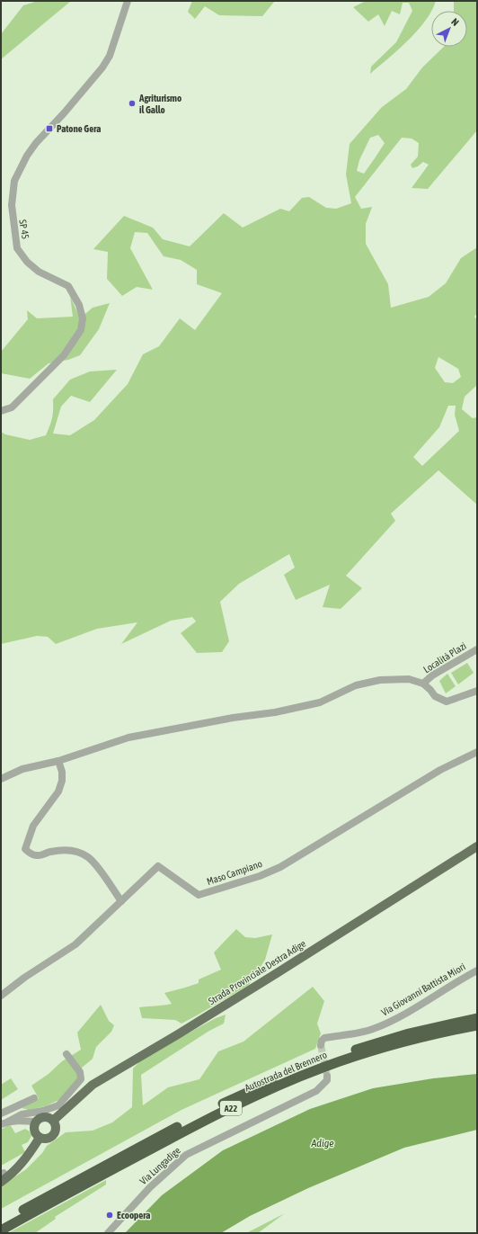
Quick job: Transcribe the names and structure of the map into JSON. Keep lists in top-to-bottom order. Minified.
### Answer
{"streets":{"highway":["Autostrada del Brennero","A22"],"main road":["Strada Provinciale Destra Adige"],"street":["SP 45","Località Plazi","Maso Campiano","Via Giovanni Battista Miori","Via Lungadige"]},"water":["Adige"],"places":{"other":["Agriturismo il Gallo","Ecoopera"],"transit":["Patone Gera"]},"north":"top right"}
